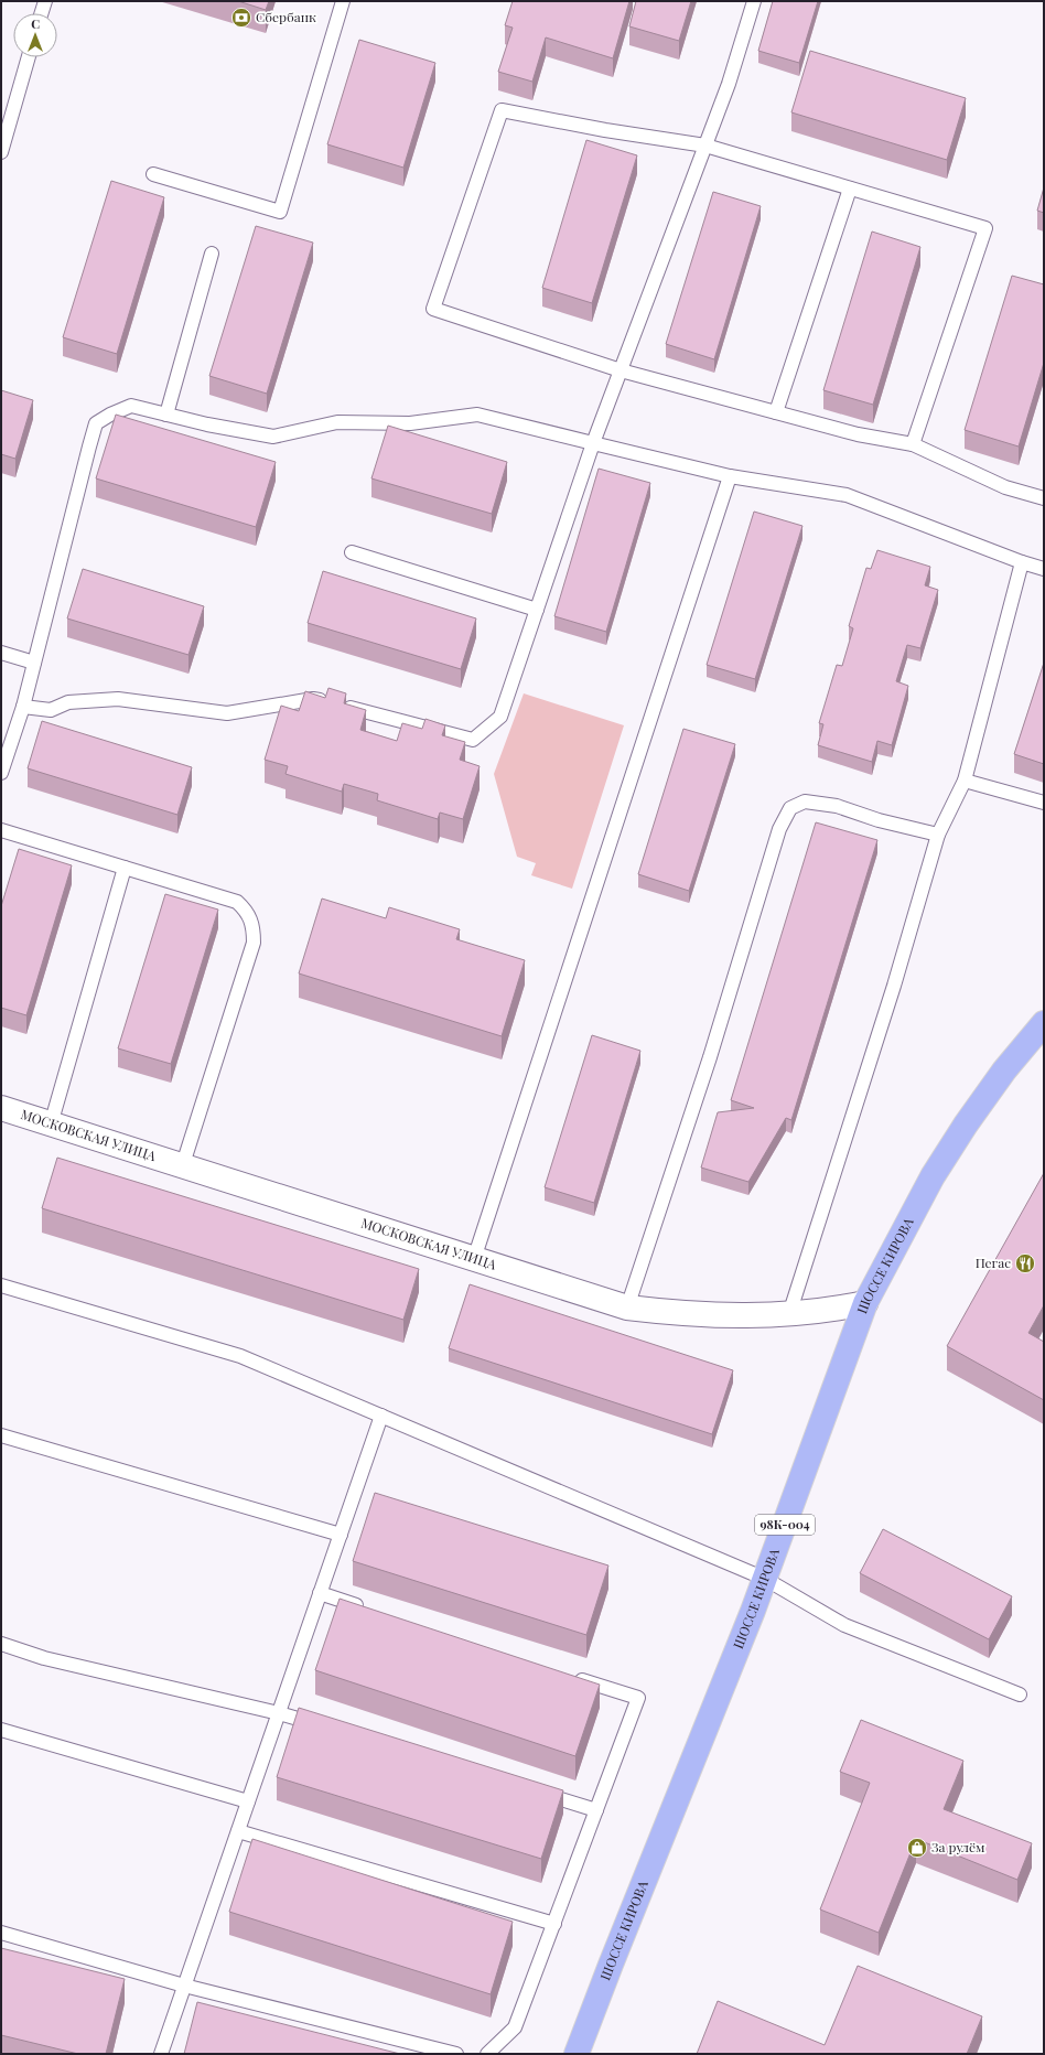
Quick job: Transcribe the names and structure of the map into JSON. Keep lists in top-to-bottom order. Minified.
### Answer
{"streets":{"main road":["ШОССЕ КИРОВА","98К-004"],"street":["МОСКОВСКАЯ УЛИЦА"]},"crossings":[["МОСКОВСКАЯ УЛИЦА","ШОССЕ КИРОВА"]],"places":{"bank":["Сбербанк"],"restaurant":["Пегас"],"shop":["За рулём"]},"north":"top"}
